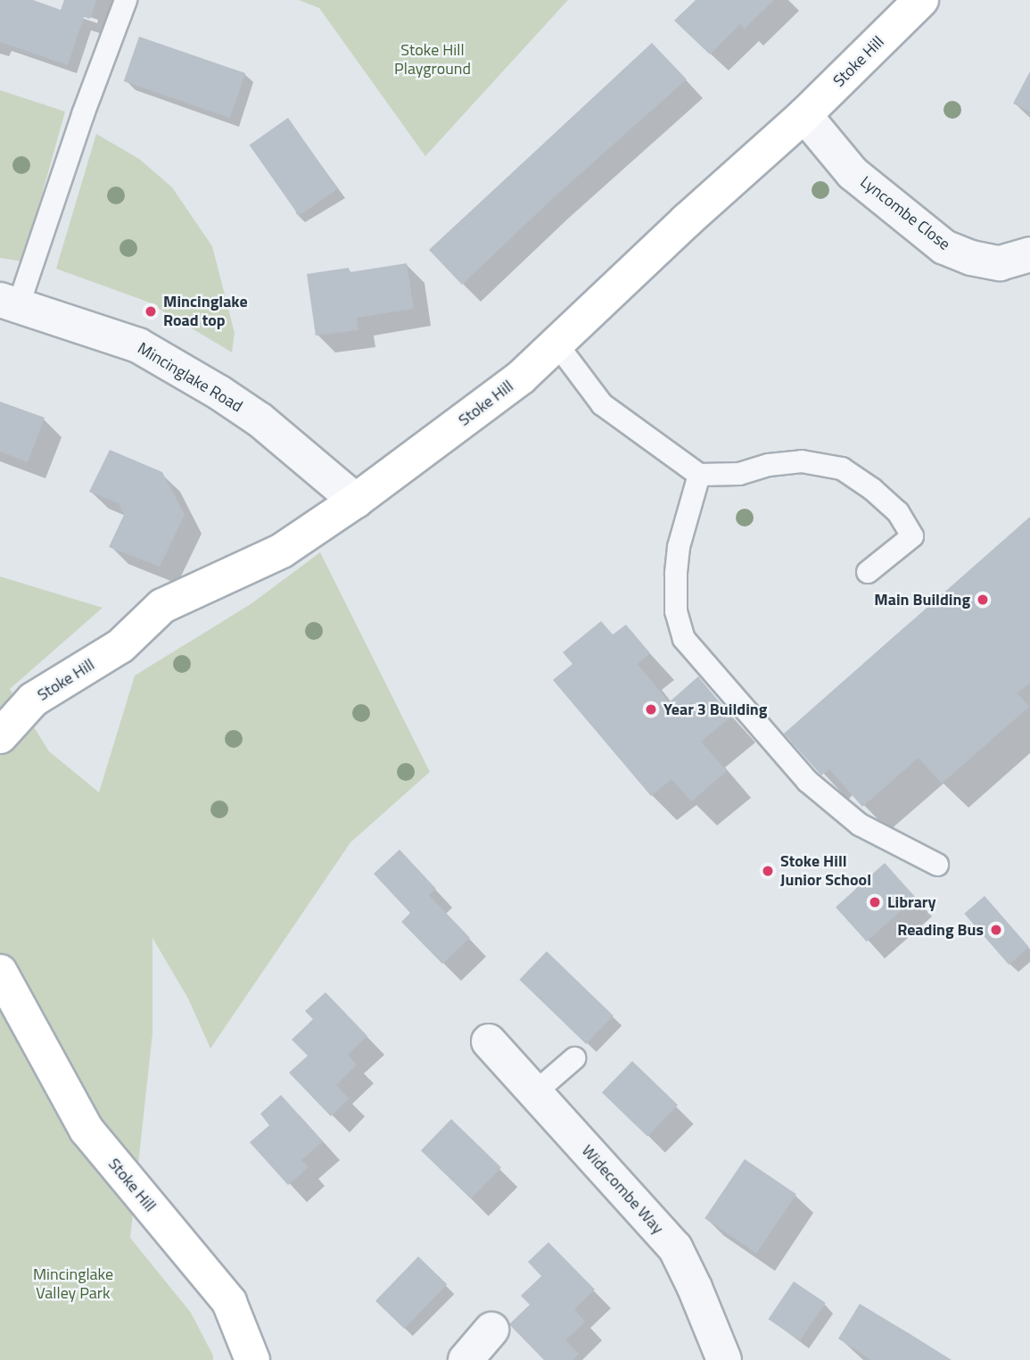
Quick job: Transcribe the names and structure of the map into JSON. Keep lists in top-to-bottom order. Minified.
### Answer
{"streets":{"street":["Stoke Hill","Lyncombe Close","Mincinglake Road","Widecombe Way"]},"crossings":[["Stoke Hill","Lyncombe Close"],["Stoke Hill","Mincinglake Road"]],"parks":["Stoke Hill Playground","Mincinglake Valley Park"],"places":["Mincinglake Road top","Main Building","Year 3 Building","Stoke Hill Junior School","Library","Reading Bus"]}
